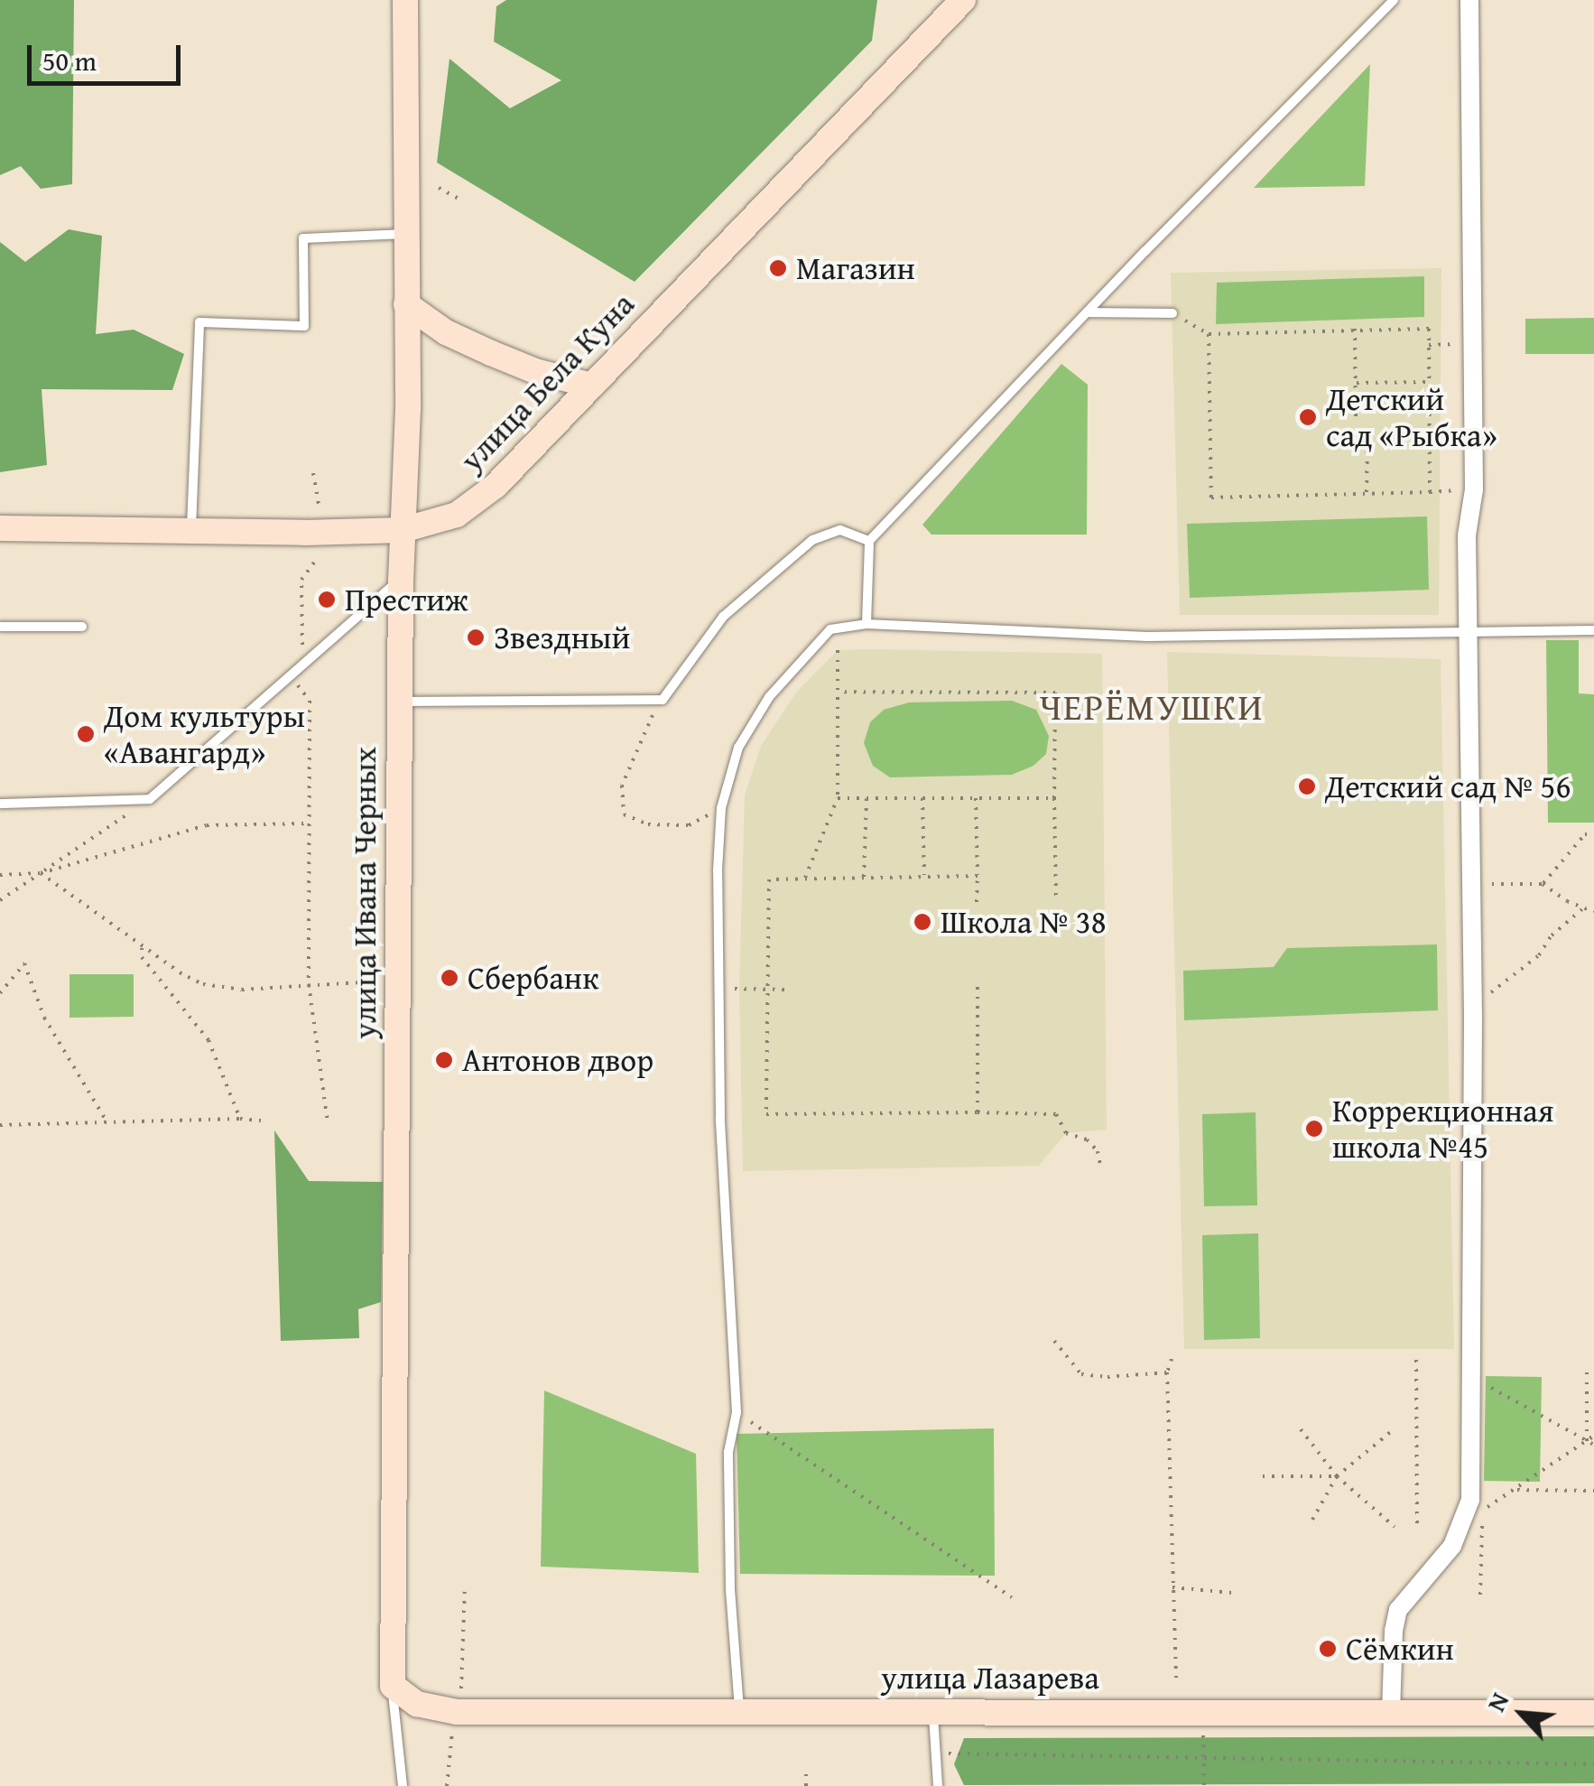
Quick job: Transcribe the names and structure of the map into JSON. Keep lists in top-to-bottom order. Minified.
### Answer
{"streets":{"street":["улица Бела Куна","улица Ивана Черных","улица Лазарева"]},"crossings":[["улица Бела Куна","улица Ивана Черных"],["улица Ивана Черных","улица Лазарева"]],"districts":["ЧЕРЁМУШКИ"],"places":["Магазин","Детский сад «Рыбка»","Престиж","Звездный","Дом культуры «Авангард»","Детский сад № 56","Школа № 38","Сбербанк","Антонов двор","Коррекционная школа №45","Сёмкин"],"scale_bar":"50 m","north":"top left"}
